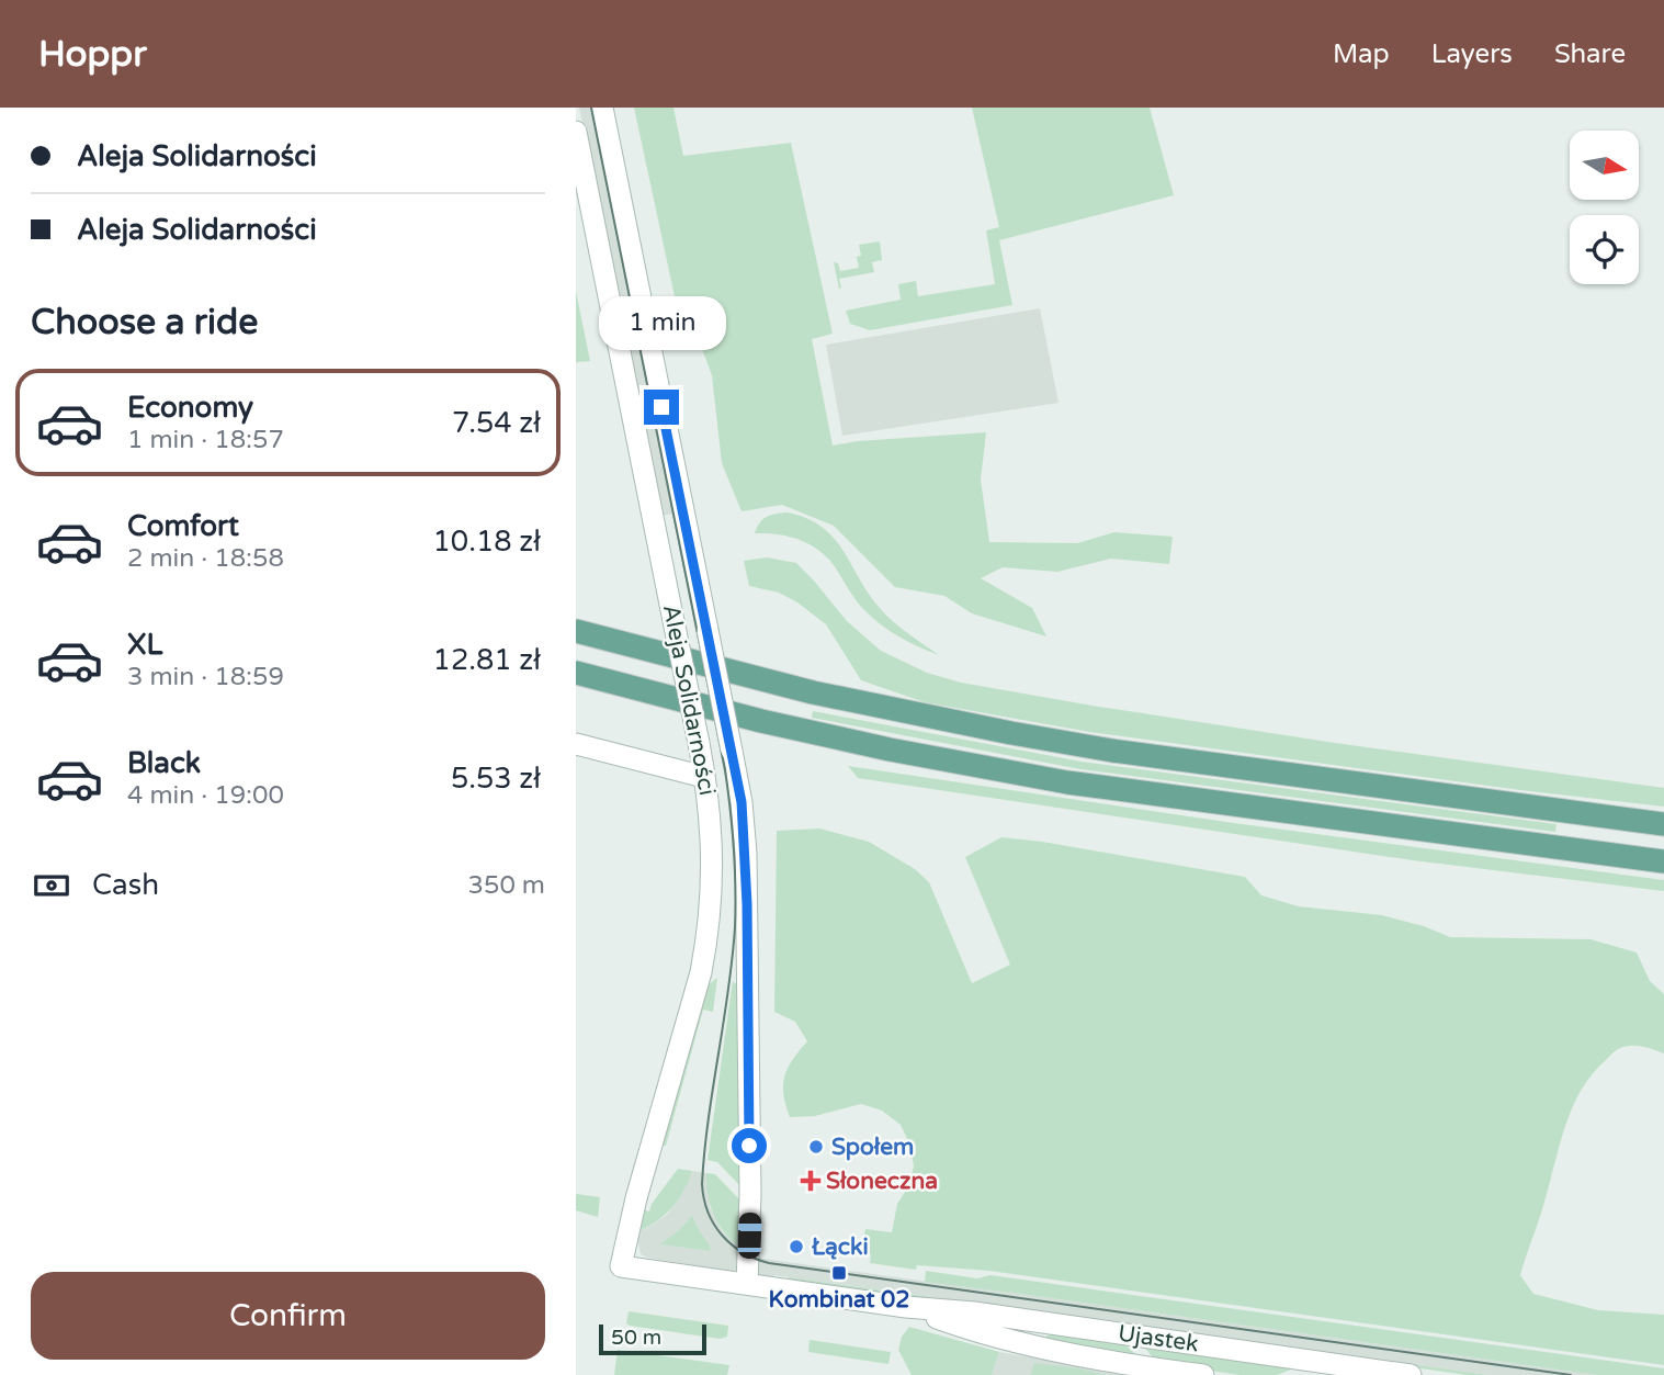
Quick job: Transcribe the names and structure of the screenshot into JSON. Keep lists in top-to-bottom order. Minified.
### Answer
{"streets":{"street":["Aleja Solidarności","Ujastek"]},"crossings":[["Aleja Solidarności","Ujastek"]],"places":{"other":["Społem","Łącki"],"health":["Słoneczna"],"transit":["Kombinat 02"]},"scale_bar":"50 m","north":"right","page":{"header":"Hoppr","nav":["Map","Layers","Share"],"banner":["Aleja Solidarności","Aleja Solidarności"],"heading":"Choose a ride","bubble":"1 min","list":[{"name":"Economy","note":"1 min · 18:57","value":"7.54 zł"},{"name":"Comfort","note":"2 min · 18:58","value":"10.18 zł"},{"name":"XL","note":"3 min · 18:59","value":"12.81 zł"},{"name":"Black","note":"4 min · 19:00","value":"5.53 zł"}],"pay":["Cash","350 m"],"buttons":"Confirm","scale":"50 m"}}
